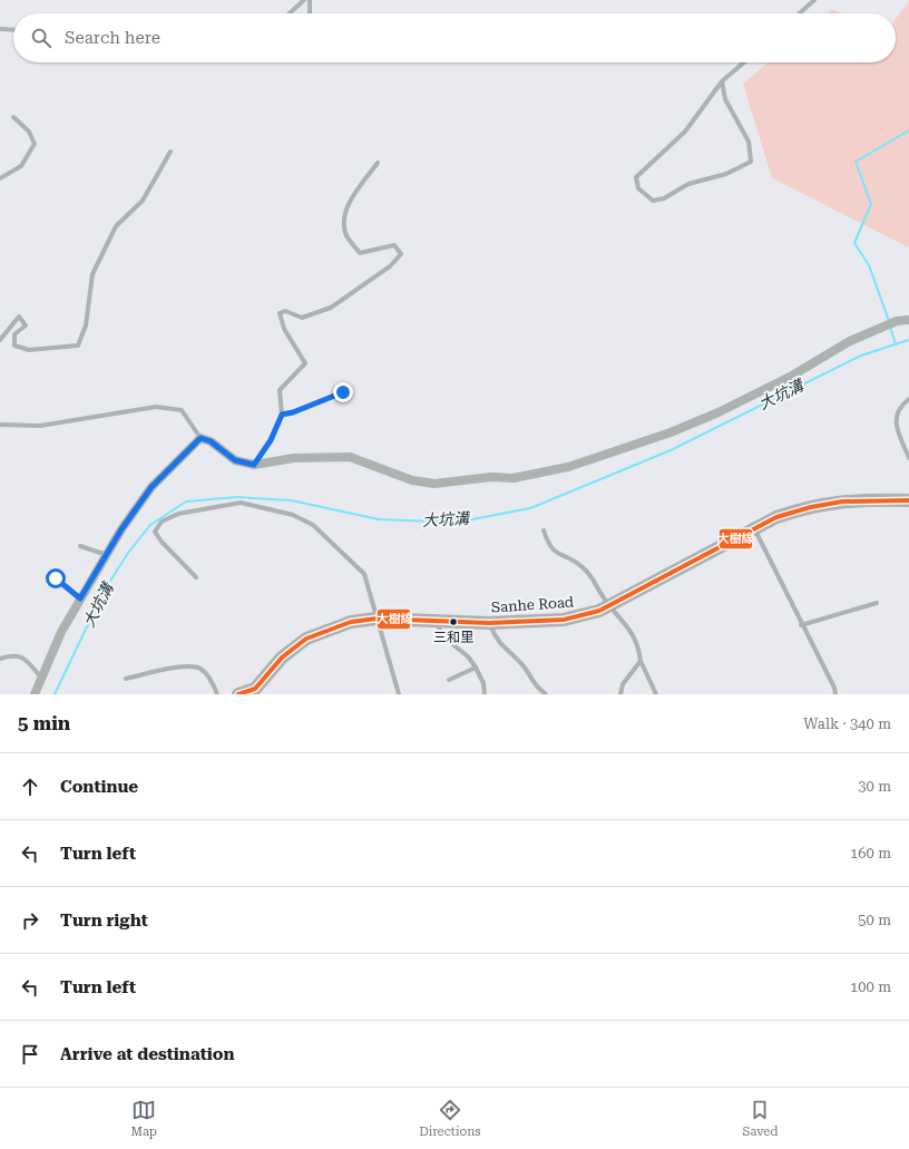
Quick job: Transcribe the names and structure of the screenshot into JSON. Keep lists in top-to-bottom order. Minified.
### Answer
{"streets":{"main road":["Sanhe Road"]},"water":["大坑溝"],"places":["三和里"],"lines":["transit line 大樹線"],"page":{"search":"Search here","heading":["5 min","Walk · 340 m"],"list":[["Continue","30 m"],["Turn left","160 m"],["Turn right","50 m"],["Turn left","100 m"],"Arrive at destination"],"nav":["Map","Directions","Saved"]}}
